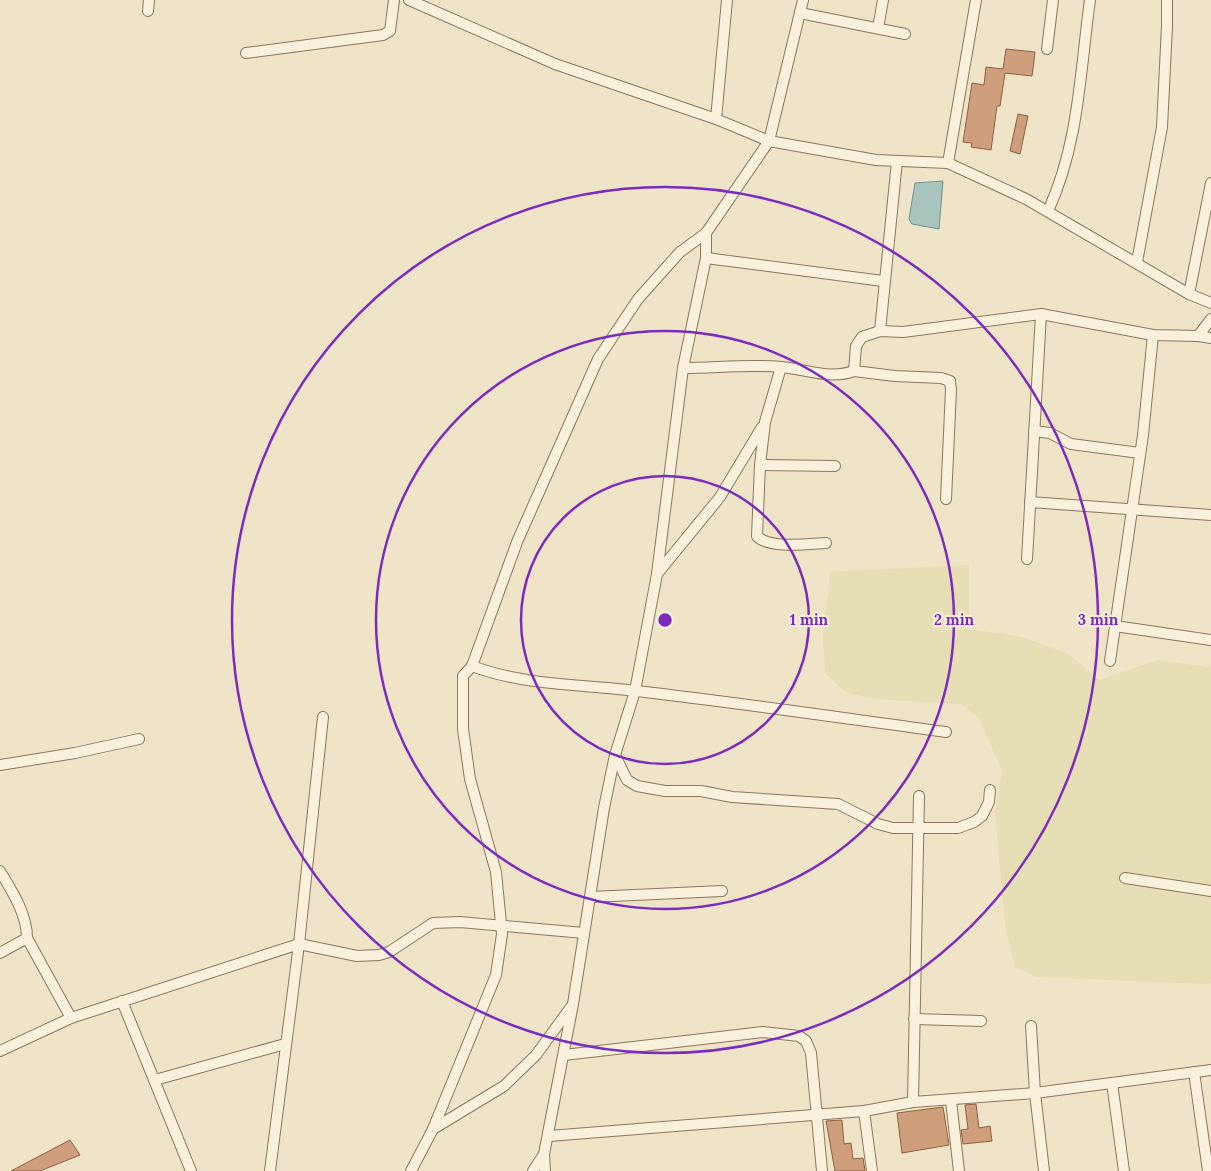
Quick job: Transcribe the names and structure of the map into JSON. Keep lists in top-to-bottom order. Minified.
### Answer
{"rings":["1 min","2 min","3 min"]}
